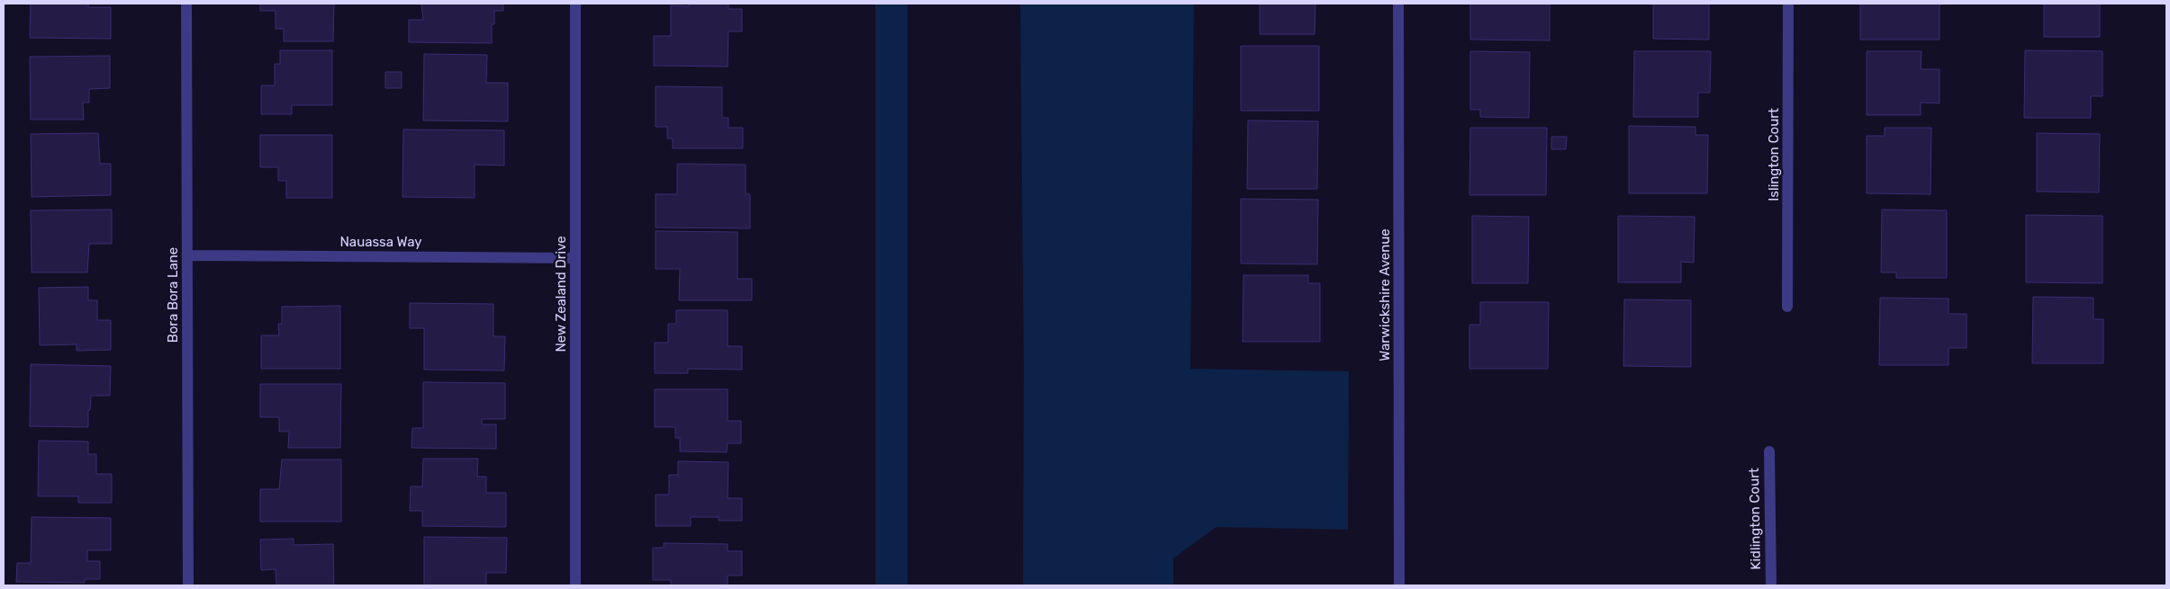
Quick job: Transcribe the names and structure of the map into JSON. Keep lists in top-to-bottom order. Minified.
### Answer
{"streets":{"street":["Islington Court","Nauassa Way","New Zealand Drive","Bora Bora Lane","Warwickshire Avenue","Kidlington Court"]},"crossings":[["Nauassa Way","New Zealand Drive"],["Nauassa Way","Bora Bora Lane"]]}
